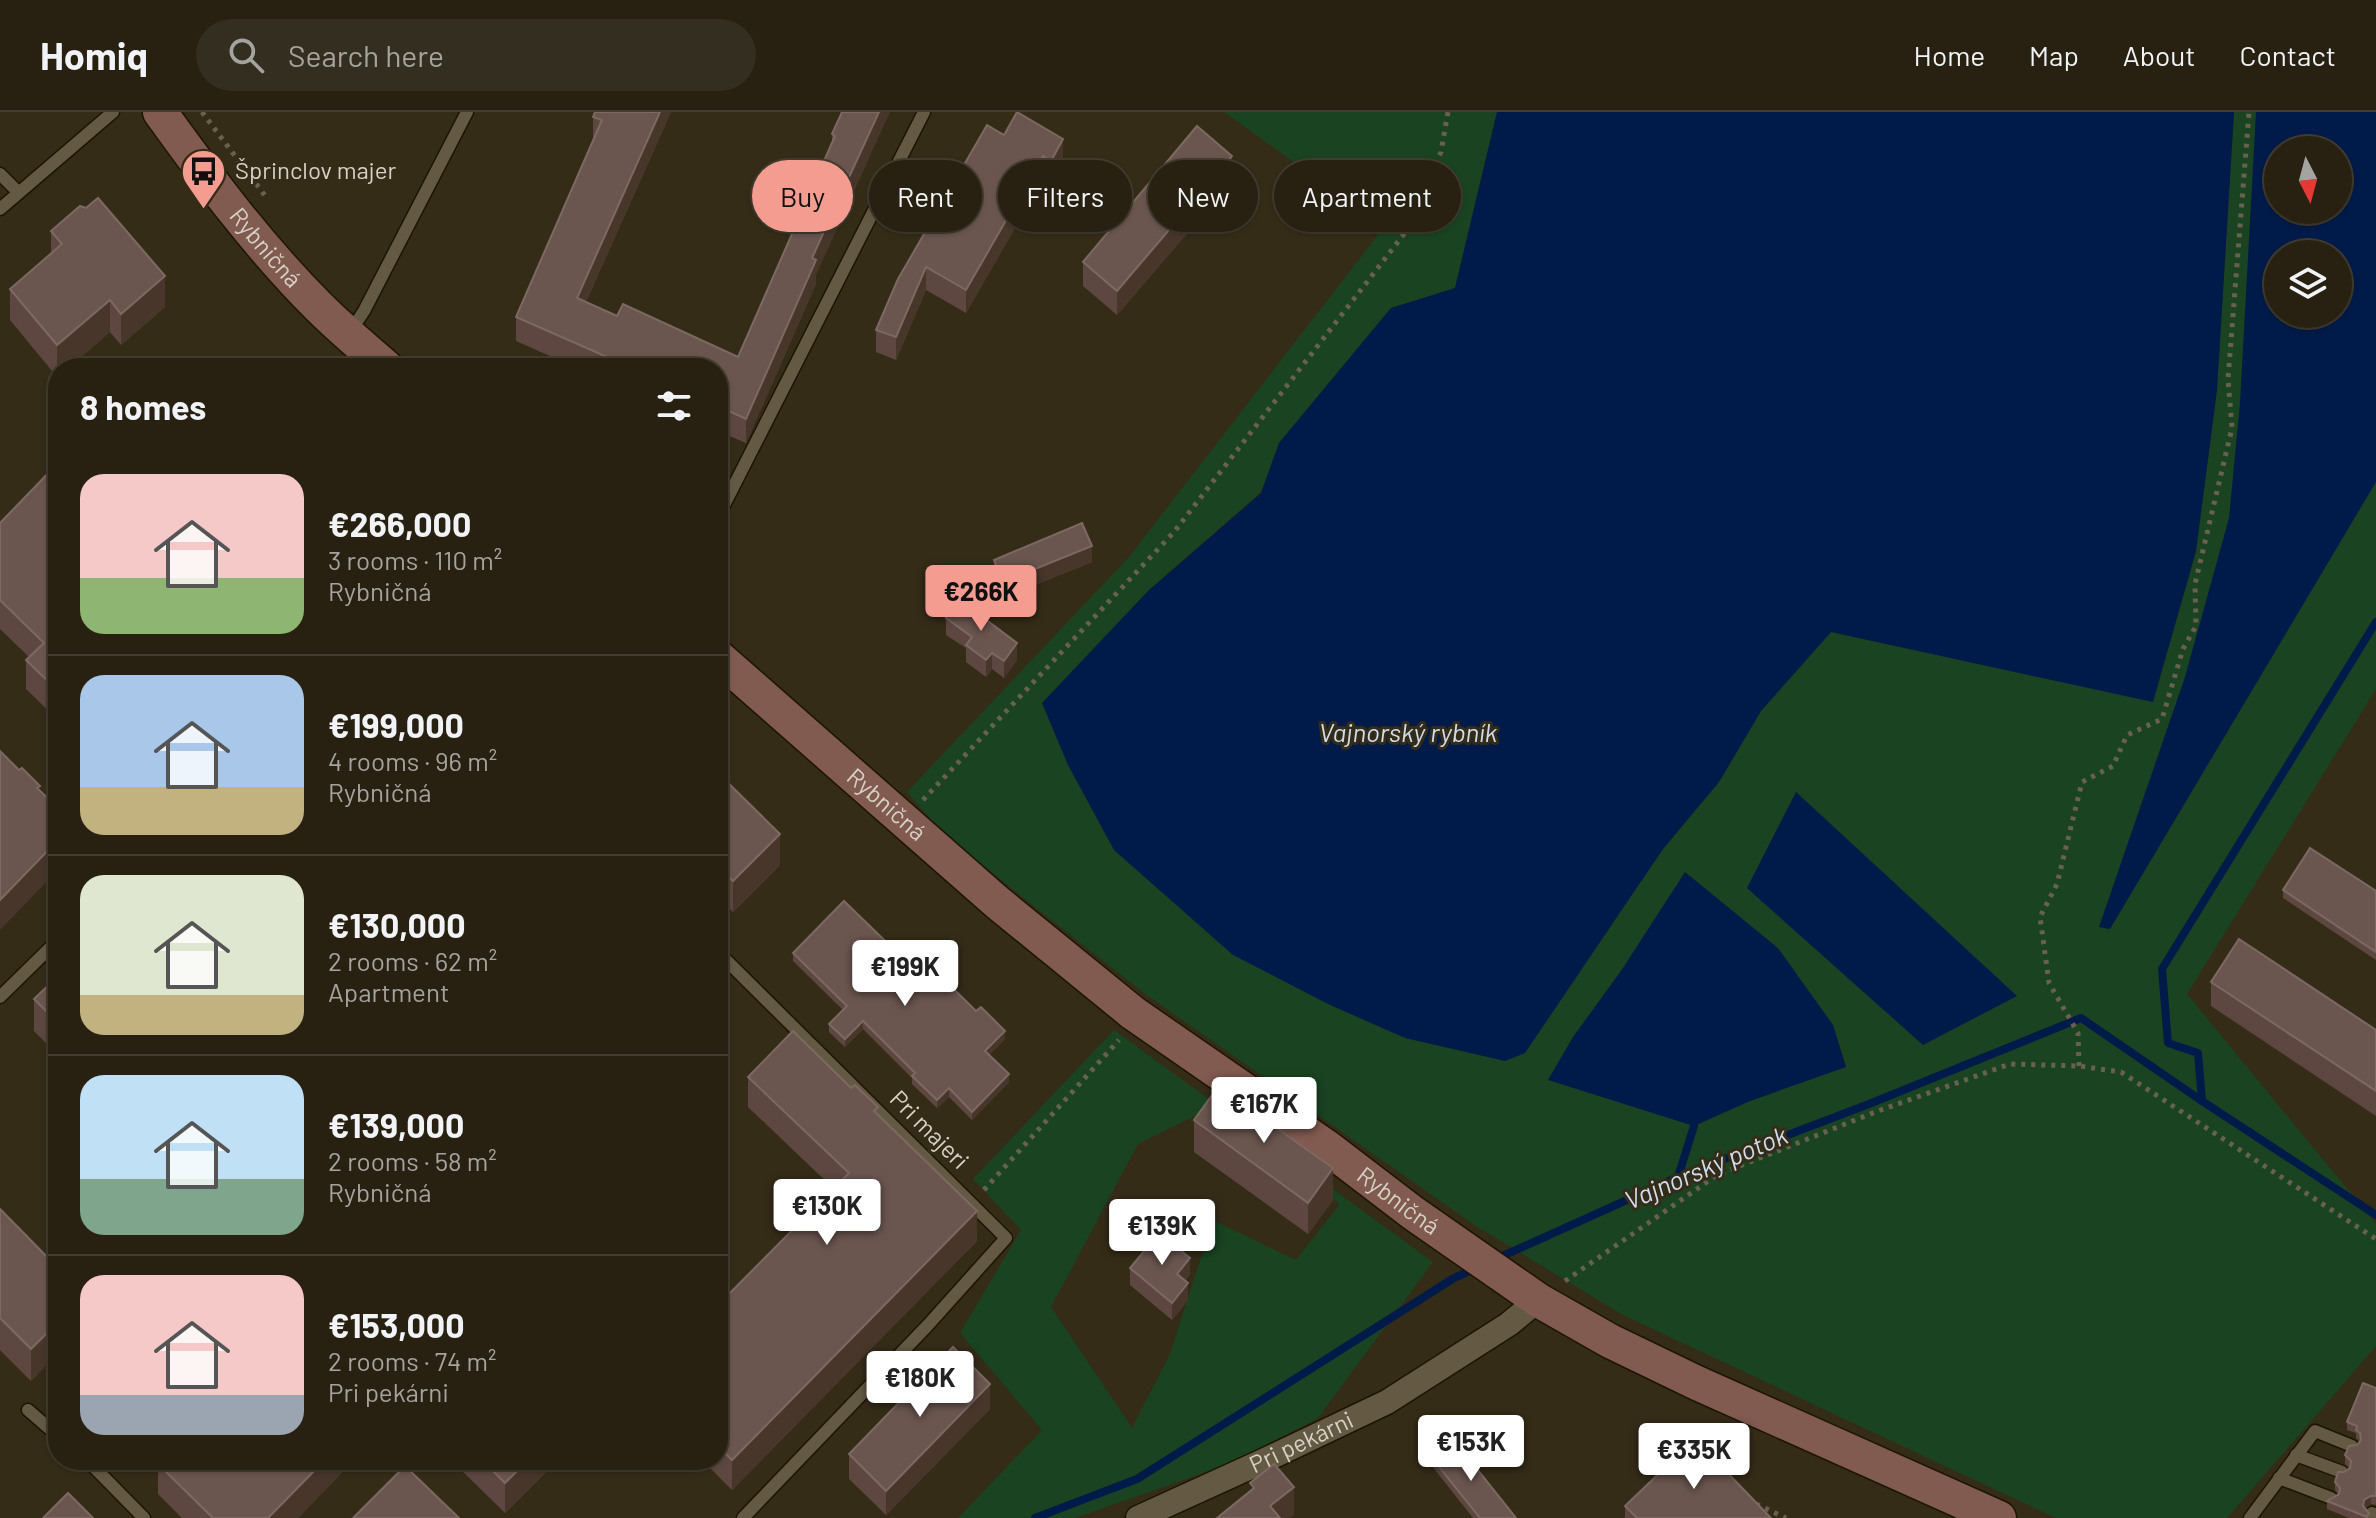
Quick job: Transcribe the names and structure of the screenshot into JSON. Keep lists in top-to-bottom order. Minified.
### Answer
{"streets":{"main road":["Rybničná"],"street":["Pri pekárni"],"lane":["Pri majeri"]},"crossings":[["Rybničná","Pri pekárni"]],"water":["Vajnorský rybník","Vajnorský potok"],"places":{"bus stop":["Šprinclov majer"]},"north":"bottom","page":{"header":"Homiq","search":"Search here","nav":["Home","Map","About","Contact"],"chip":["Buy","Rent","Filters","New","Apartment"],"heading":"8 homes","list":[{"name":"€266,000","note":"3 rooms · 110 m² · Rybničná"},{"name":"€199,000","note":"4 rooms · 96 m² · Rybničná"},{"name":"€130,000","note":"2 rooms · 62 m² · Apartment"},{"name":"€139,000","note":"2 rooms · 58 m² · Rybničná"},{"name":"€153,000","note":"2 rooms · 74 m² · Pri pekárni"}],"price":["€266K","€199K","€167K","€130K","€139K","€180K","€153K","€335K"]}}
